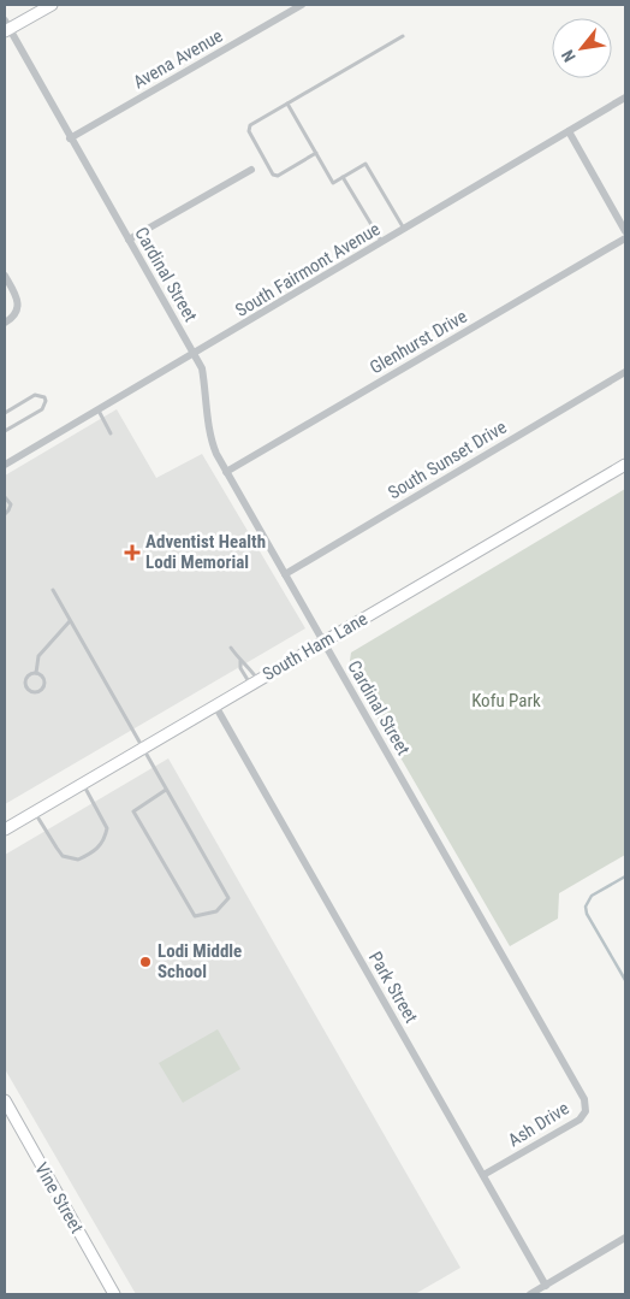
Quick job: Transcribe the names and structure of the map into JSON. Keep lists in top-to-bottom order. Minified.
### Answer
{"streets":{"main road":["South Ham Lane","Vine Street"],"street":["Avena Avenue","South Fairmont Avenue","Cardinal Street","Glenhurst Drive","South Sunset Drive","Park Street","Ash Drive"]},"crossings":[["Avena Avenue","Cardinal Street"],["South Fairmont Avenue","Cardinal Street"],["Cardinal Street","Glenhurst Drive"],["Cardinal Street","South Sunset Drive"],["Cardinal Street","South Ham Lane"],["Cardinal Street","Ash Drive"],["South Ham Lane","Park Street"],["Park Street","Ash Drive"]],"parks":["Kofu Park"],"places":{"health":["Adventist Health Lodi Memorial"],"other":["Lodi Middle School"]},"north":"bottom left"}
